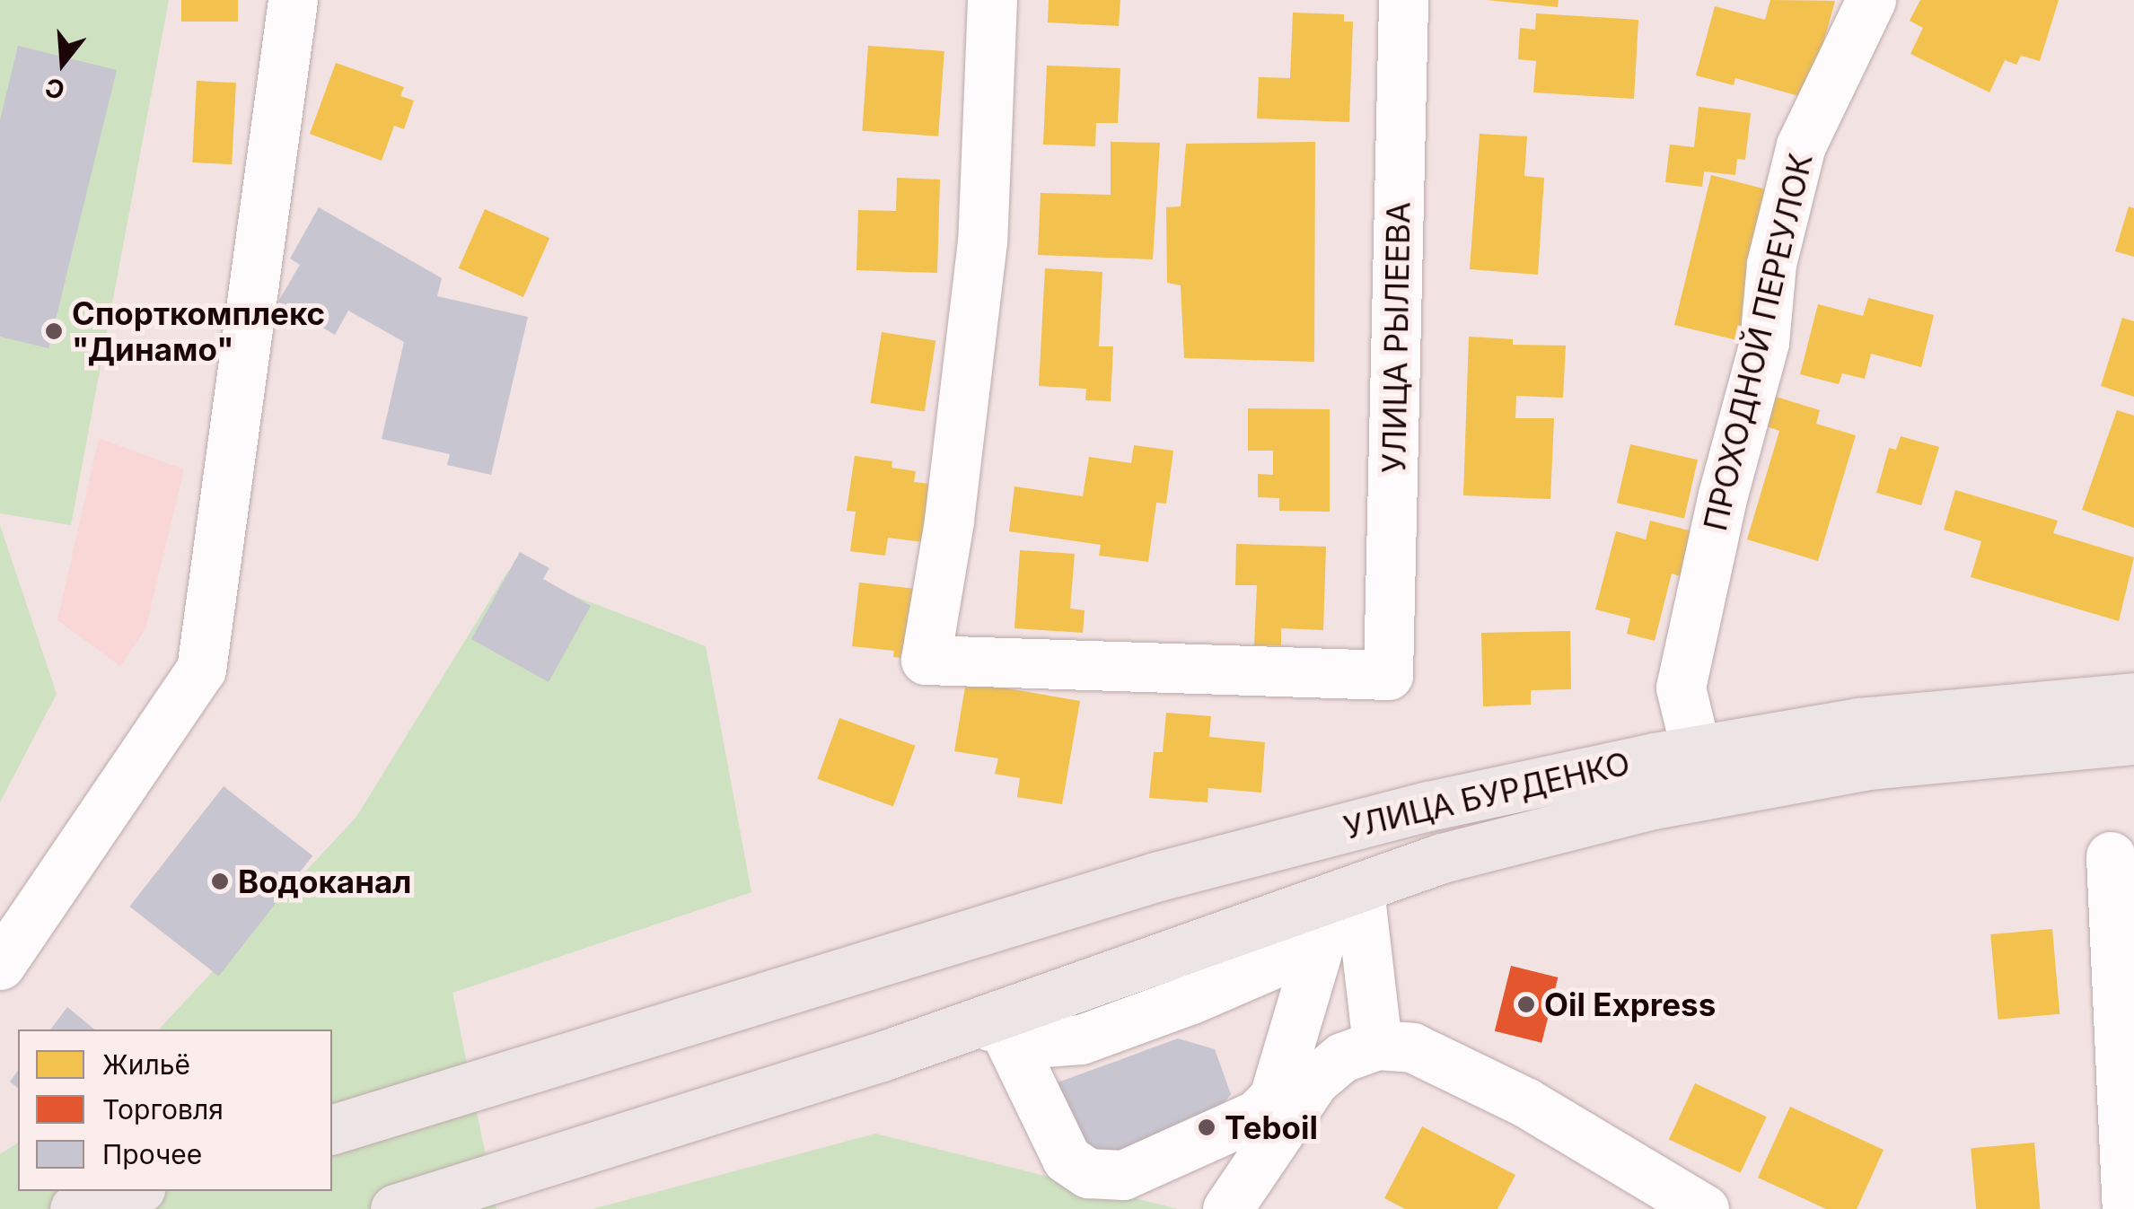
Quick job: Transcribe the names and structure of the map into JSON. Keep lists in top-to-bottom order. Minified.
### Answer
{"streets":{"main road":["УЛИЦА БУРДЕНКО"],"street":["УЛИЦА РЫЛЕЕВА","ПРОХОДНОЙ ПЕРЕУЛОК"]},"crossings":[["ПРОХОДНОЙ ПЕРЕУЛОК","УЛИЦА БУРДЕНКО"]],"places":["Спорткомплекс \"Динамо\"","Водоканал","Oil Express","Teboil"],"legend":["Жильё","Торговля","Прочее"],"north":"bottom"}
